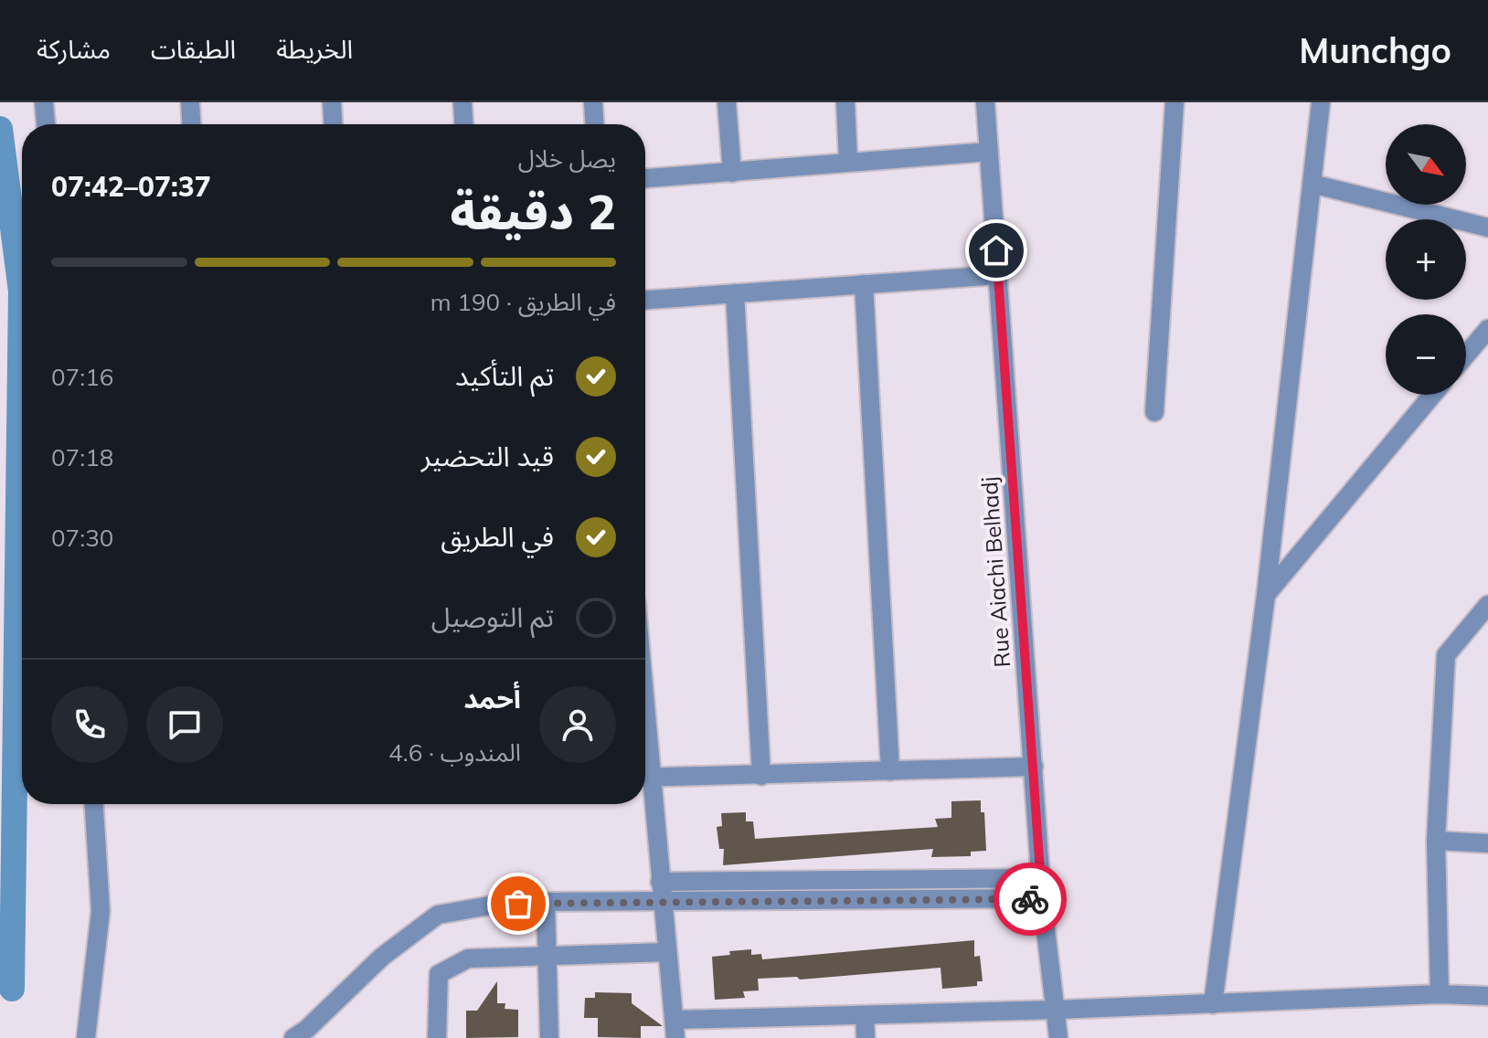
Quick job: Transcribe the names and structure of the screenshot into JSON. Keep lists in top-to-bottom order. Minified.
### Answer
{"streets":{"street":["Rue Aiachi Belhadj"]},"north":"bottom right","page":{"header":"Munchgo","nav":["الخريطة","الطبقات","مشاركة"],"map_buttons":["+","−"],"heading":["2 دقيقة","يصل خلال","07:37–07:42"],"panel":["أحمد","المندوب · 4.6"],"bar":"في الطريق · 190 m","list":[["تم التأكيد","07:16"],["قيد التحضير","07:18"],["في الطريق","07:30"],"تم التوصيل"]}}
